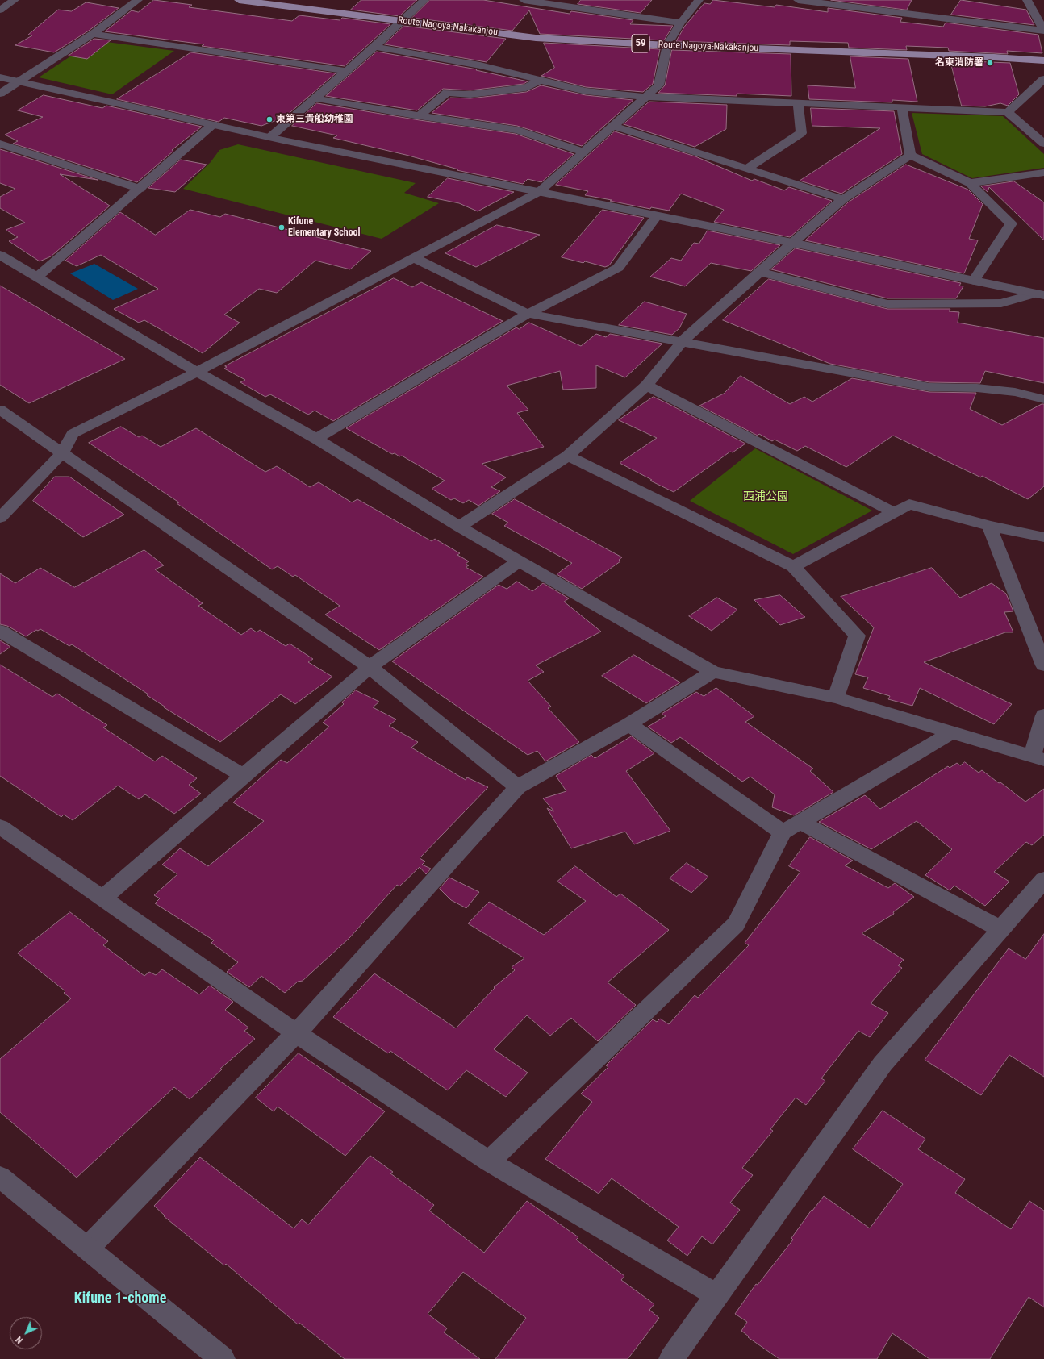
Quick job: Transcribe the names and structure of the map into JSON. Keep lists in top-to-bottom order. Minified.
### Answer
{"streets":{"main road":["Route Nagoya-Nakakanjou","59"]},"districts":["Kifune 1-chome"],"parks":["西浦公園"],"places":["名東消防署","東第三貴船幼稚園","Kifune Elementary School"],"north":"bottom left"}
